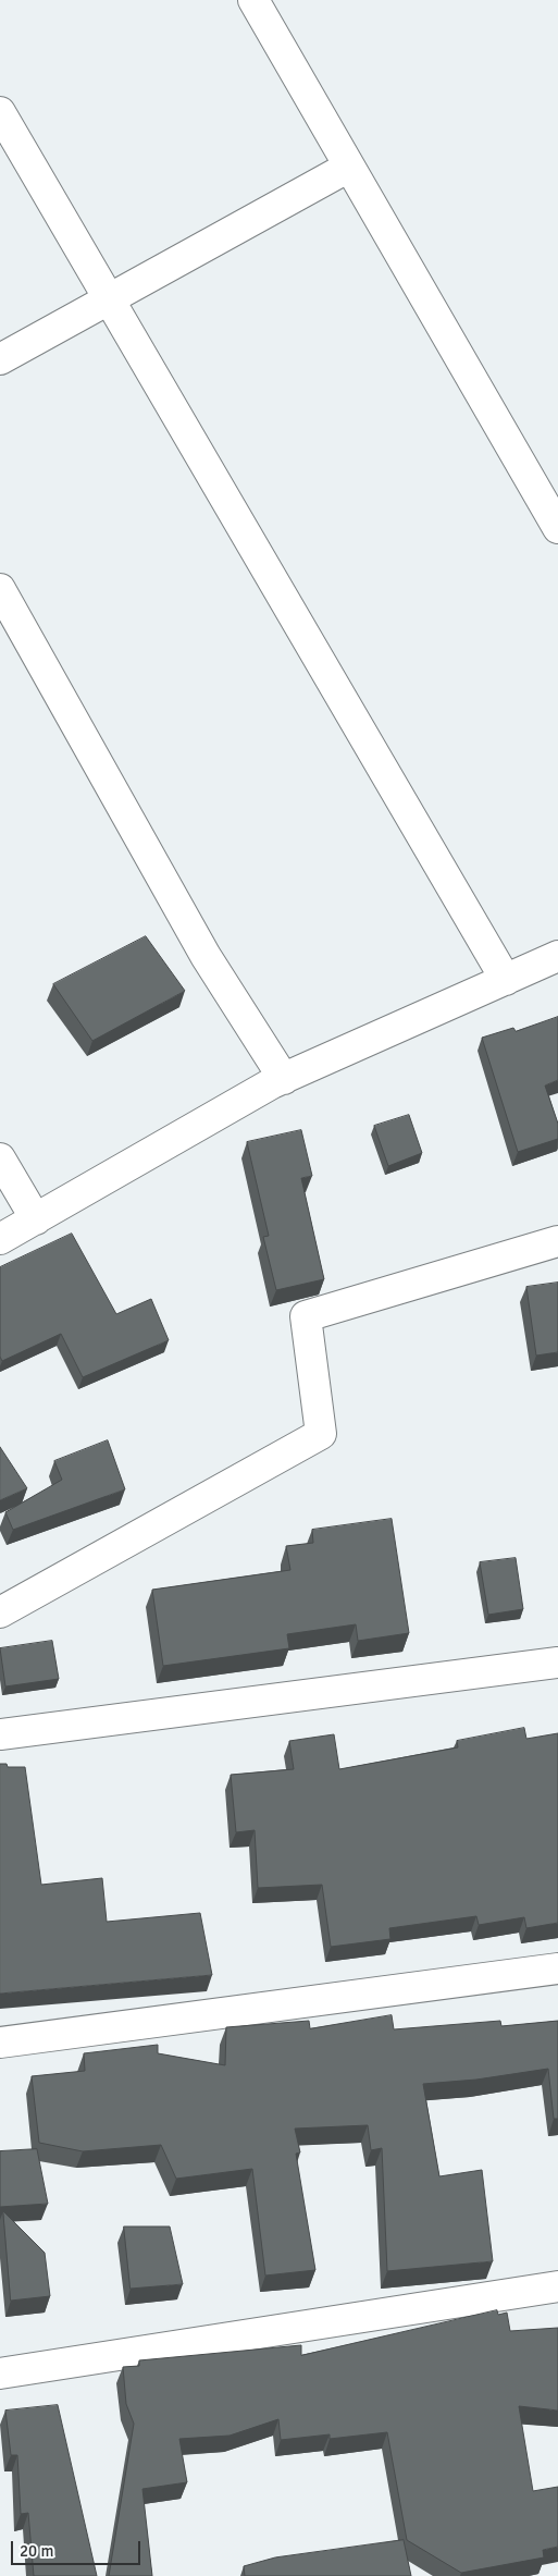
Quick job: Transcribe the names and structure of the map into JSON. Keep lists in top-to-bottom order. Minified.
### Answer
{"scale_bar":"20 m"}
